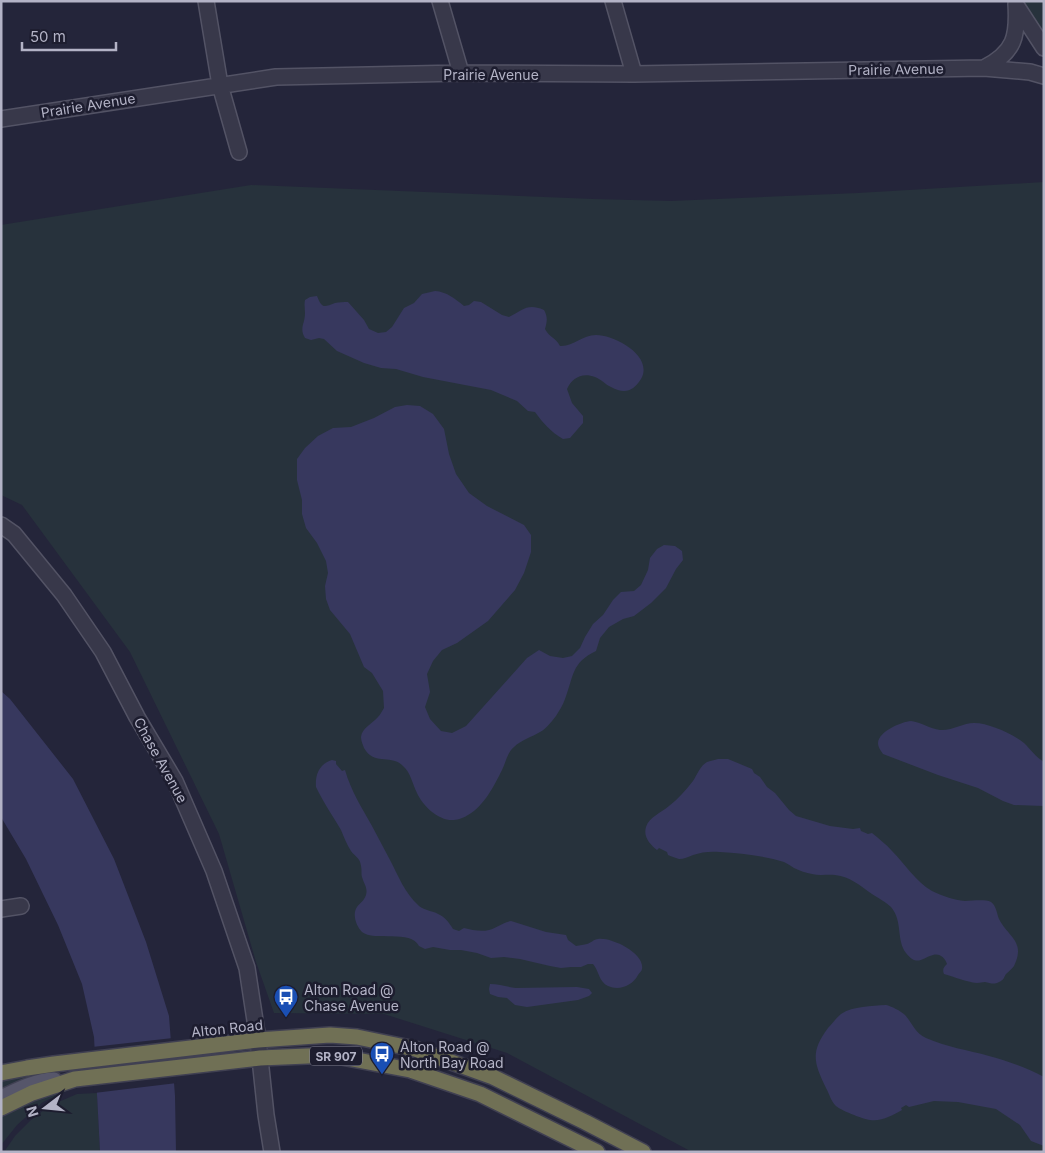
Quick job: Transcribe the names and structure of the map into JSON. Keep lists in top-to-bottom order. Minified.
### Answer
{"streets":{"highway":["Alton Road","SR 907"],"street":["Prairie Avenue","Chase Avenue"]},"crossings":[["Chase Avenue","Alton Road"],["Chase Avenue","SR 907"],["Alton Road","SR 907"]],"places":{"bus stop":["Alton Road @ Chase Avenue","Alton Road @ North Bay Road"]},"scale_bar":"50 m","north":"left"}
